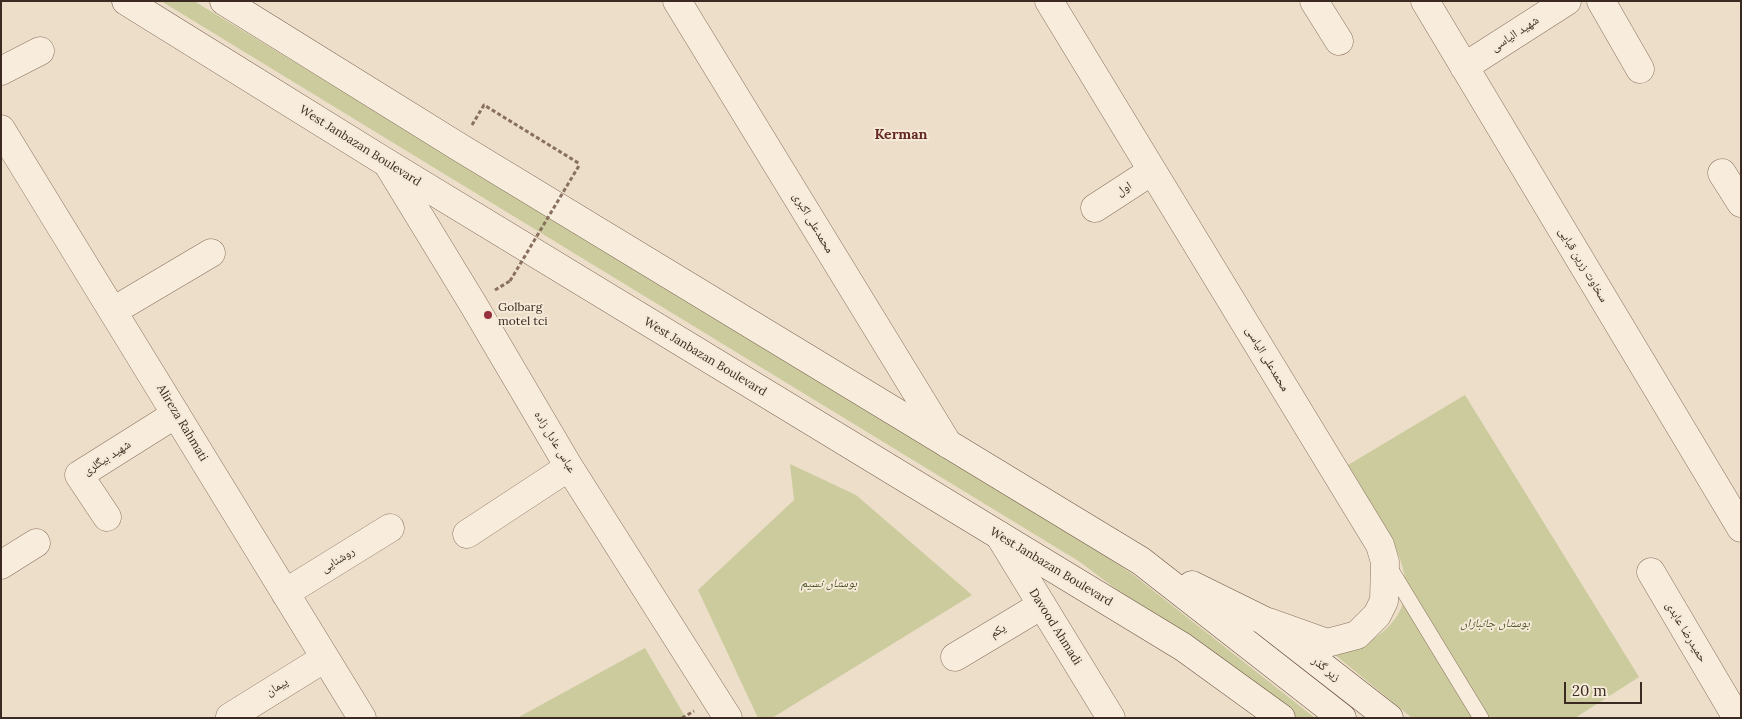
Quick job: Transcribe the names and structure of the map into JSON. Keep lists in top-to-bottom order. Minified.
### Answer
{"streets":{"street":["شهید الیاسی","West Janbazan Boulevard","اول","محمدعلی اکبری","سخاوت زرین قبایی","محمدعلی الیاسی","Alireza Rahmati","عباس عادل زاده","شهید بیگلری","روشنایی","Davood Ahmadi","یکم","حمیدرضا عابدی","زیر گذر","پیمان"]},"crossings":[["شهید الیاسی","سخاوت زرین قبایی"],["West Janbazan Boulevard","عباس عادل زاده"],["West Janbazan Boulevard","Davood Ahmadi"],["اول","محمدعلی الیاسی"],["محمدعلی الیاسی","زیر گذر"],["Alireza Rahmati","شهید بیگلری"],["Alireza Rahmati","روشنایی"],["Alireza Rahmati","پیمان"],["Davood Ahmadi","یکم"]],"districts":["Kerman"],"parks":["بوستان نسیم","بوستان جانبازان"],"places":["Golbarg motel tci"],"scale_bar":"20 m"}
